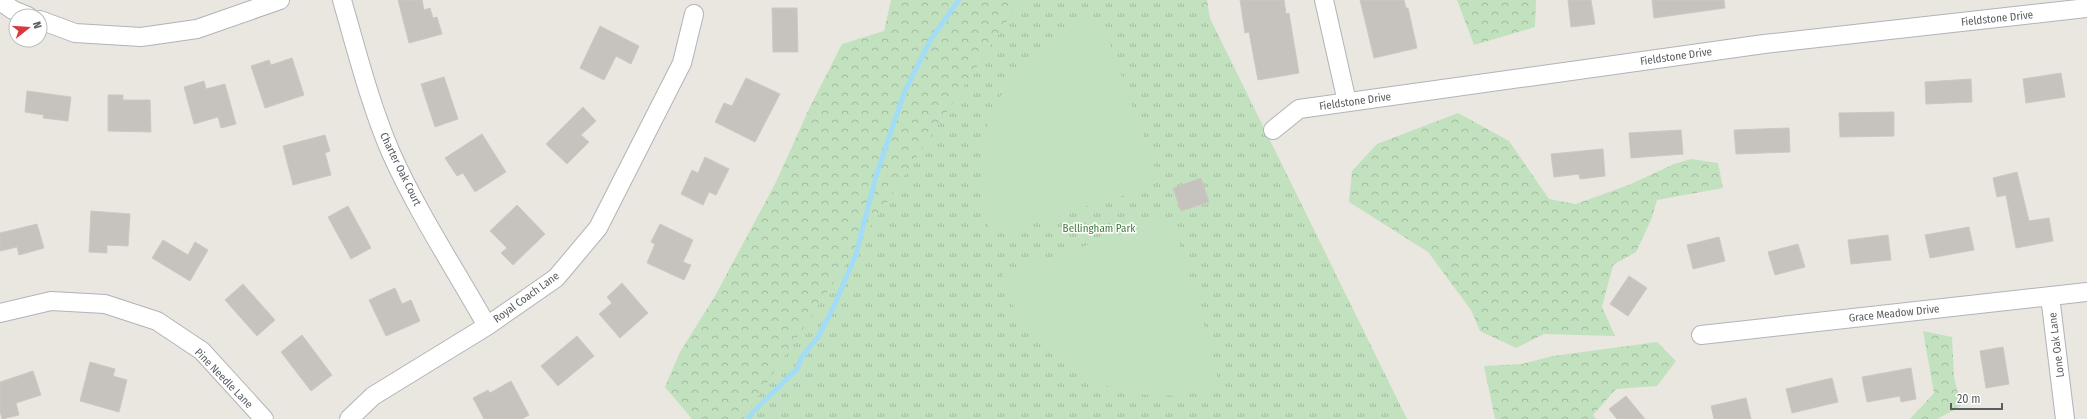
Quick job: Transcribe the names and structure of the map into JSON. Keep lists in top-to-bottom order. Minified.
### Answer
{"streets":{"street":["Fieldstone Drive","Charter Oak Court","Royal Coach Lane","Grace Meadow Drive","Lone Oak Lane","Pine Needle Lane"]},"crossings":[["Charter Oak Court","Royal Coach Lane"],["Grace Meadow Drive","Lone Oak Lane"]],"parks":["Bellingham Park"],"scale_bar":"20 m","north":"right"}
